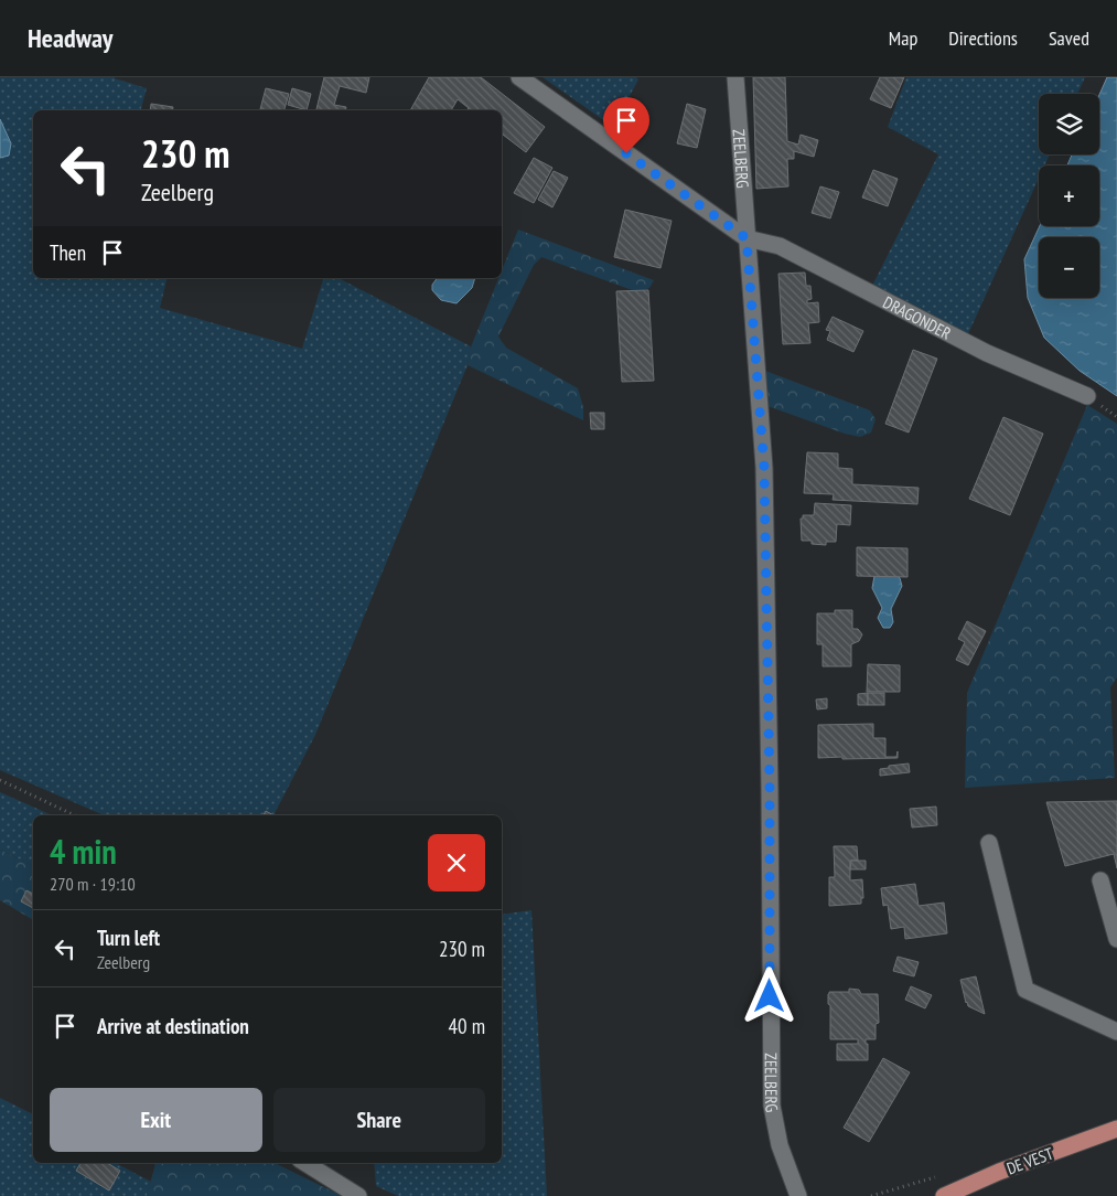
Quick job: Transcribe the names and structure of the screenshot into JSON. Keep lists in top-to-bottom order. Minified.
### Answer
{"streets":{"main road":["DE VEST"],"street":["ZEELBERG","DRAGONDER"]},"crossings":[["ZEELBERG","DRAGONDER"]],"page":{"header":"Headway","nav":["Map","Directions","Saved"],"map_buttons":["+","−"],"turn":["230 m","Zeelberg"],"then":"Then","heading":["4 min","270 m · 19:10"],"list":[{"name":"Turn left","note":"Zeelberg","value":"230 m"},{"name":"Arrive at destination","value":"40 m"}],"buttons":["Exit","Share"]}}
